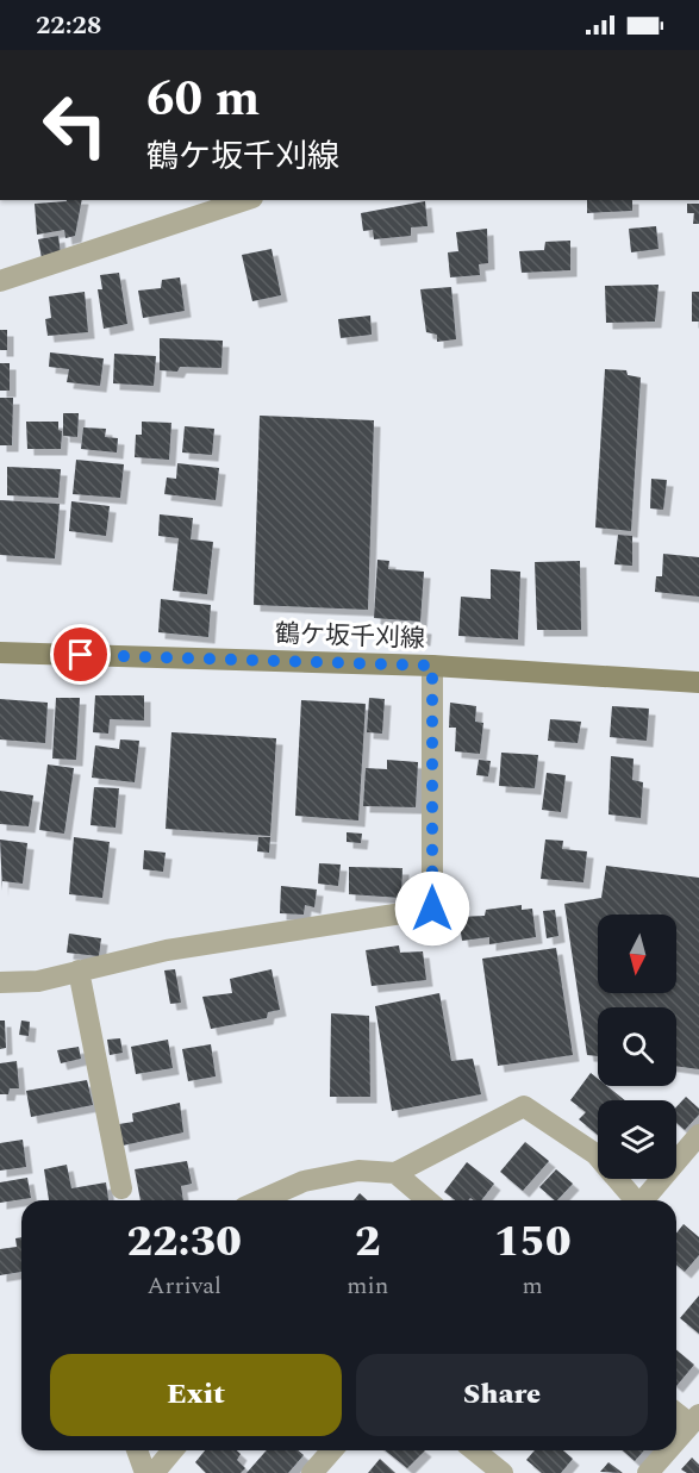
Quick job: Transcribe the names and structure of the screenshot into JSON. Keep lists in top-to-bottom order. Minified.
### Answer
{"streets":{"main road":["鶴ケ坂千刈線"]},"north":"bottom","page":{"status":"22:28","turn":["60 m","鶴ケ坂千刈線"],"eta":["22:30","Arrival","2","min","150","m"],"buttons":["Exit","Share"]}}
